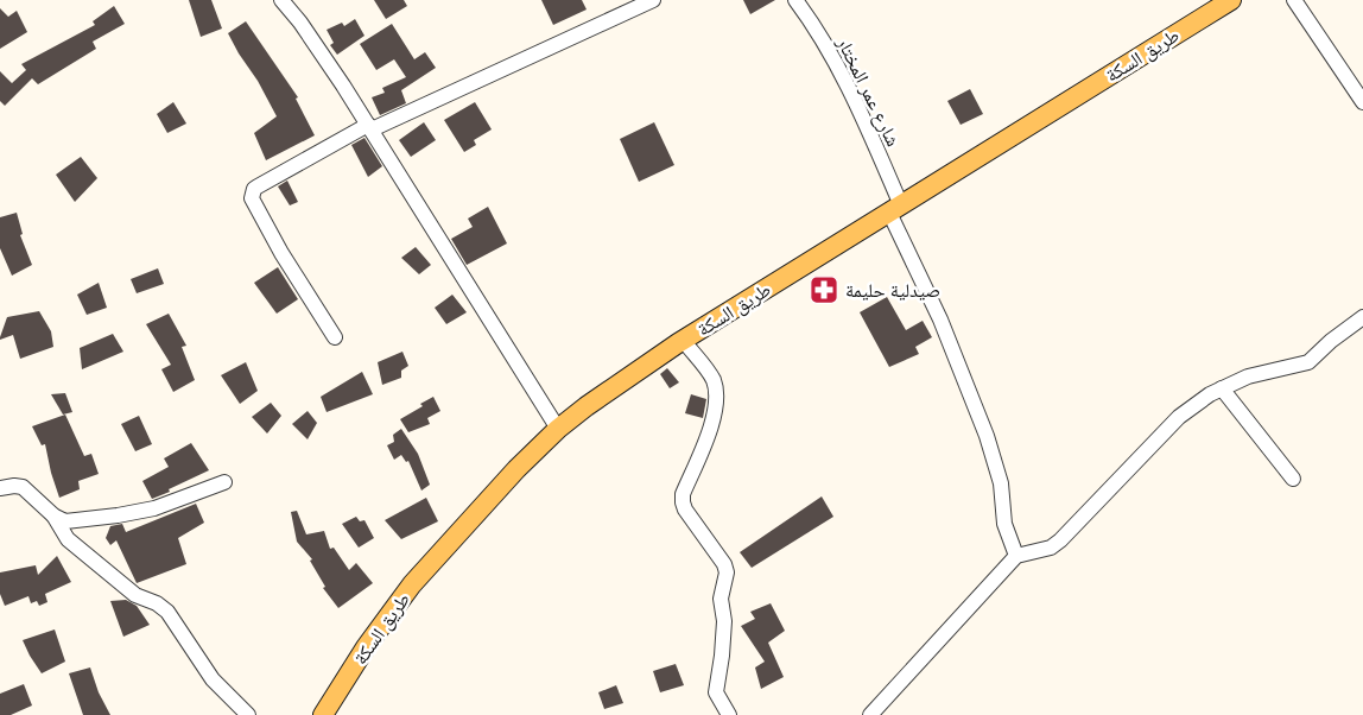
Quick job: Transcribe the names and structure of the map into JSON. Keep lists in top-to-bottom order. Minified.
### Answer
{"streets":{"main road":["طريق السكة"],"street":["شارع عمر المختار"]},"crossings":[["طريق السكة","شارع عمر المختار"]],"places":{"pharmacy":["صيدلية حليمة"]}}
